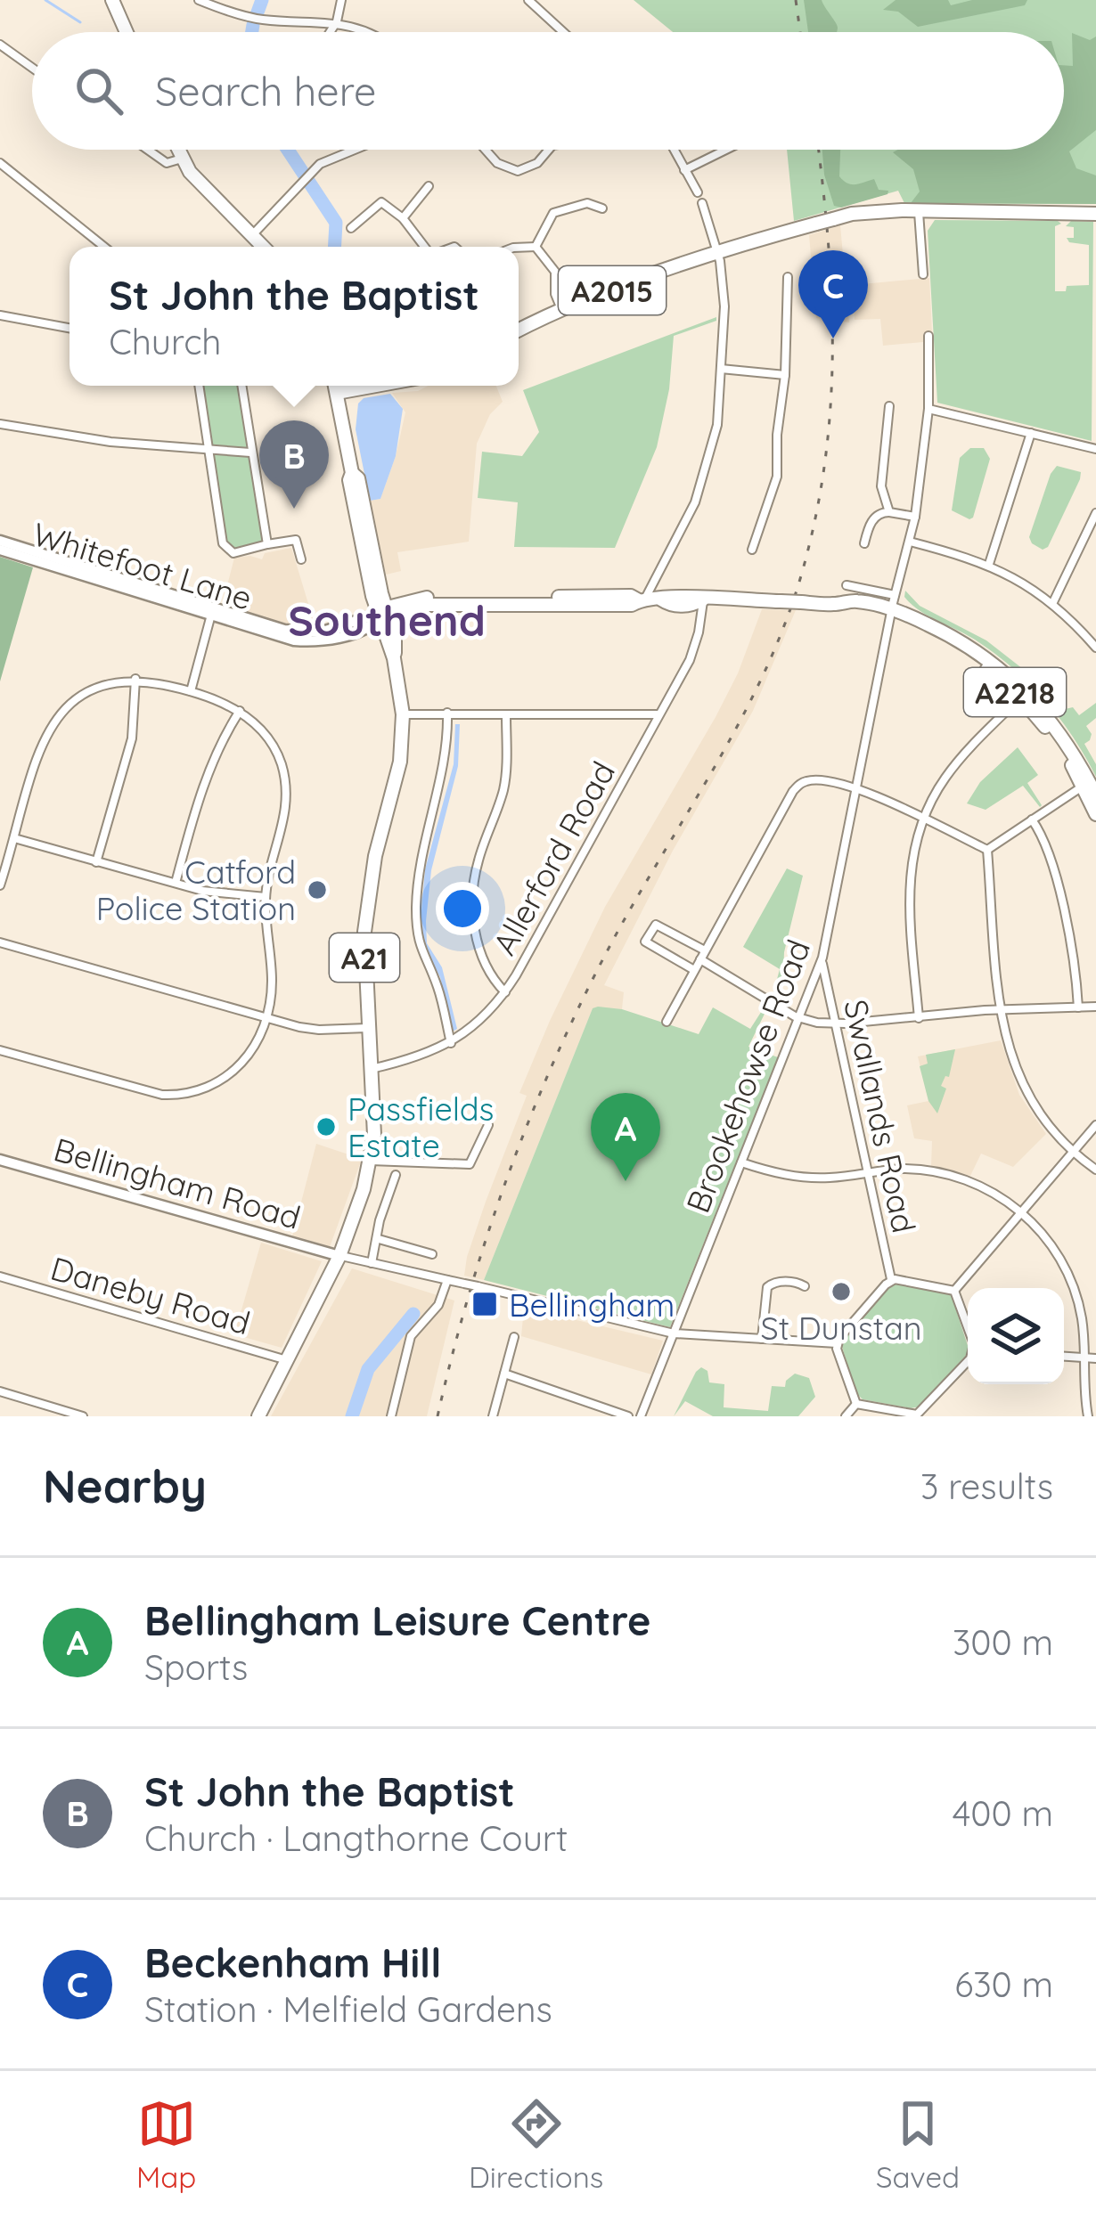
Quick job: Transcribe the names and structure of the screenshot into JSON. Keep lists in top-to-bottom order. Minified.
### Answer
{"streets":{"main road":["A2015","A2218","A21"],"street":["Whitefoot Lane","Allerford Road","Brookehowse Road","Swallands Road","Bellingham Road","Daneby Road"]},"crossings":[["Whitefoot Lane","A2218"],["Whitefoot Lane","A21"],["A2218","Allerford Road"],["A2218","A21"],["A2218","Brookehowse Road"],["Allerford Road","A21"],["A21","Bellingham Road"],["A21","Daneby Road"],["Brookehowse Road","Swallands Road"]],"districts":["Southend"],"places":{"other":["Catford Police Station","Passfields Estate","St Dunstan"],"transit":["Bellingham"]},"page":{"search":"Search here","popup":["St John the Baptist","Church"],"pins":["C","B","A"],"heading":["Nearby","3 results"],"list":[{"mark":"A","name":"Bellingham Leisure Centre","note":"Sports","value":"300 m"},{"mark":"B","name":"St John the Baptist","note":"Church · Langthorne Court","value":"400 m"},{"mark":"C","name":"Beckenham Hill","note":"Station · Melfield Gardens","value":"630 m"}],"nav":["Map","Directions","Saved"]}}
